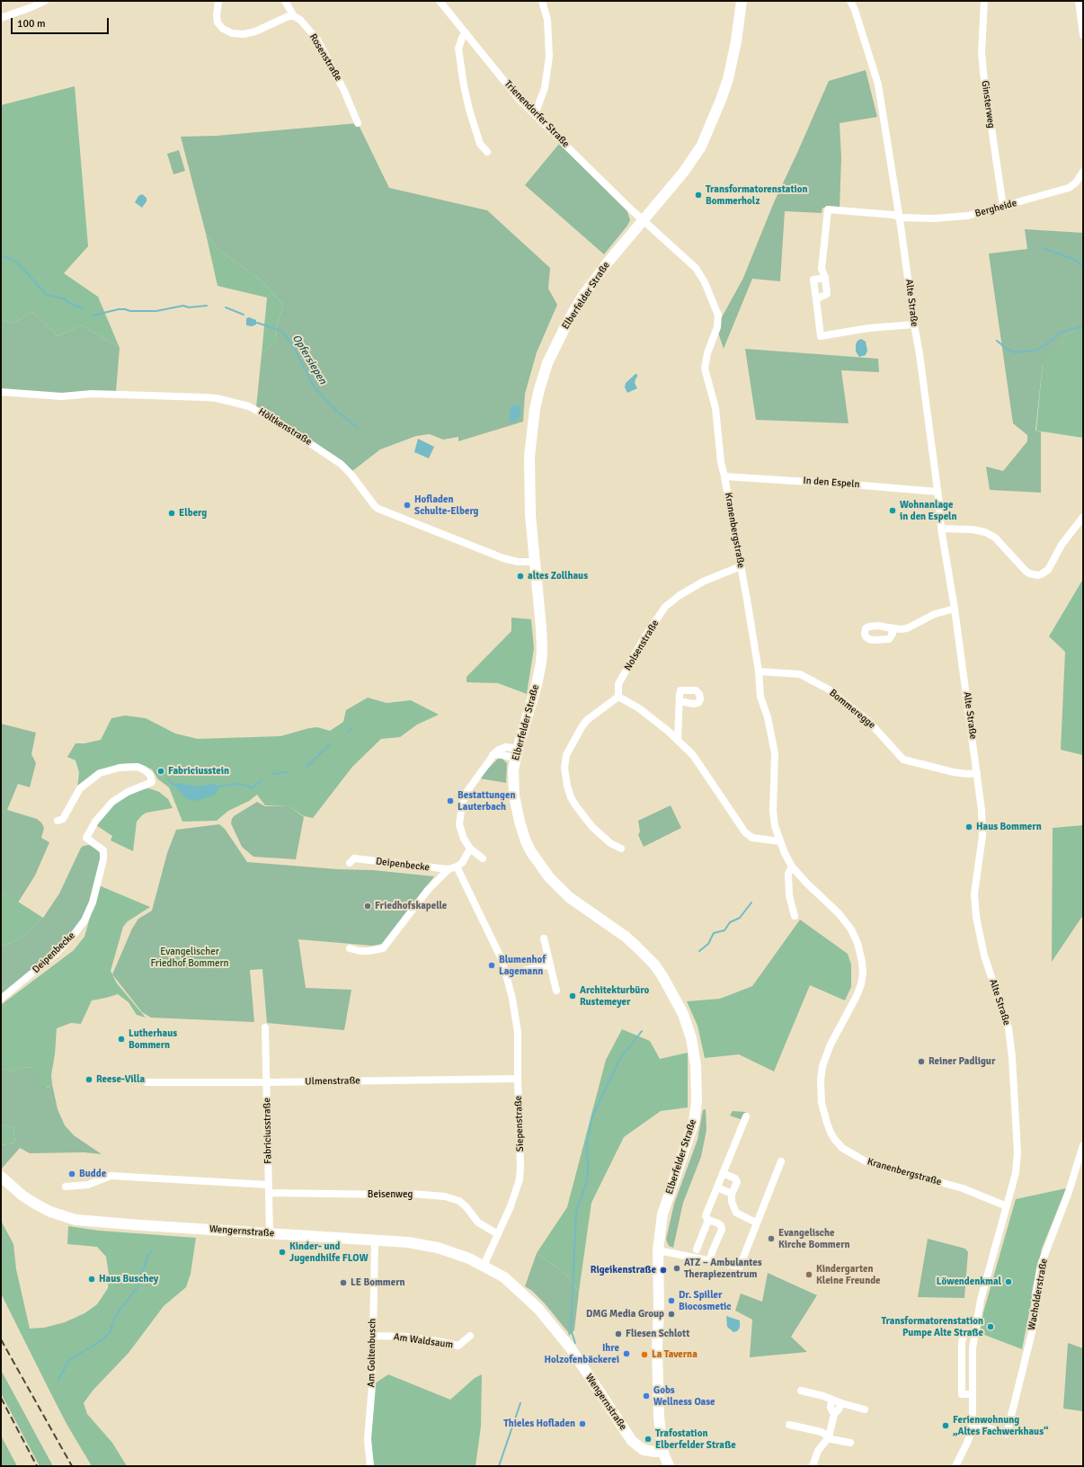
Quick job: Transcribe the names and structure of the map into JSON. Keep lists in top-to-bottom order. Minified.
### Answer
{"streets":{"main road":["Elberfelder Straße","Wengernstraße"],"street":["Rosenstraße","Ginsterweg","Trienendorfer Straße","Bergheide","Alte Straße","Höltkenstraße","In den Espeln","Kranenbergstraße","Nolsenstraße","Bommeregge","Deipenbecke","Ulmenstraße","Siepenstraße","Fabriciusstraße","Beisenweg","Wacholderstraße","Am Waldsaum","Am Goltenbusch"]},"crossings":[["Ginsterweg","Bergheide"],["Trienendorfer Straße","Elberfelder Straße"],["Trienendorfer Straße","Kranenbergstraße"],["Bergheide","Alte Straße"],["Elberfelder Straße","Höltkenstraße"],["Elberfelder Straße","Kranenbergstraße"],["Elberfelder Straße","Wengernstraße"],["Alte Straße","In den Espeln"],["Alte Straße","Kranenbergstraße"],["Alte Straße","Bommeregge"],["Alte Straße","Wacholderstraße"],["In den Espeln","Kranenbergstraße"],["Kranenbergstraße","Nolsenstraße"],["Kranenbergstraße","Bommeregge"],["Deipenbecke","Siepenstraße"],["Ulmenstraße","Siepenstraße"],["Ulmenstraße","Fabriciusstraße"],["Siepenstraße","Beisenweg"],["Siepenstraße","Wengernstraße"],["Fabriciusstraße","Beisenweg"],["Fabriciusstraße","Wengernstraße"],["Wengernstraße","Am Goltenbusch"],["Am Waldsaum","Am Goltenbusch"]],"water":["Opfersiepen"],"parks":["Evangelischer Friedhof Bommern"],"places":["Transformatorenstation Bommerholz","Hofladen Schulte-Elberg","Wohnanlage in den Espeln","Elberg","altes Zollhaus","Fabriciusstein","Bestattungen Lauterbach","Haus Bommern","Friedhofskapelle","Blumenhof Lagemann","Architekturbüro Rustemeyer","Lutherhaus Bommern","Reiner Padligur","Reese-Villa","Budde","Evangelische Kirche Bommern","Kinder- und Jugendhilfe FLOW","ATZ – Ambulantes Therapiezentrum","Rigeikenstraße","Kindergarten Kleine Freunde","Haus Buschey","Löwendenkmal","LE Bommern","Dr. Spiller Biocosmetic","DMG Media Group","Transformatorenstation Pumpe Alte Straße","Fliesen Schlott","Ihre Holzofenbäckerei","La Taverna","Gobs Wellness Oase","Thieles Hofladen","Ferienwohnung „Altes Fachwerkhaus“","Trafostation Elberfelder Straße"],"scale_bar":"100 m"}
